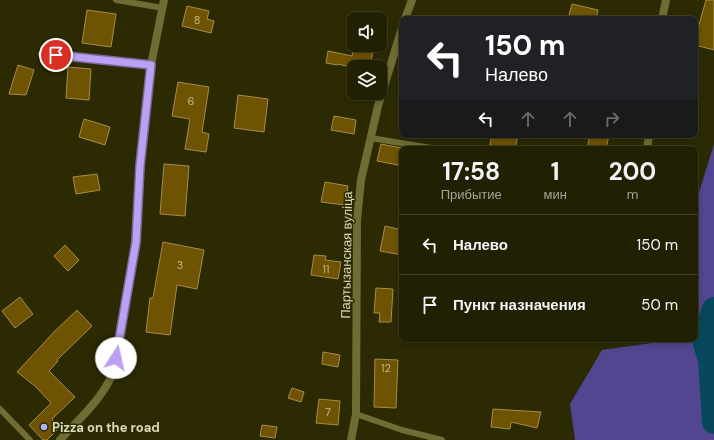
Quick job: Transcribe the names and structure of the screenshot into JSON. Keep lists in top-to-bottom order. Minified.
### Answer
{"streets":{"street":["Партызанская вуліца"]},"places":["Pizza on the road"],"house_numbers":["8","6","3","11","12","7"],"page":{"turn":["150 m","Налево"],"eta":["17:58","Прибытие","1","мин","200","m"],"list":[{"name":"Налево","value":"150 m"},{"name":"Пункт назначения","value":"50 m"}]}}
